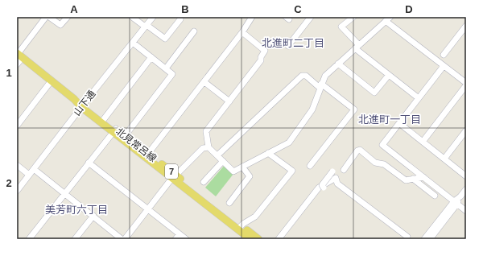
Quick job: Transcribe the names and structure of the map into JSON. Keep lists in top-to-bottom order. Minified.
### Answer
{"streets":{"main road":["北見常呂線","7"],"street":["山下通"]},"crossings":[["山下通","北見常呂線"]],"districts":["北進町二丁目","北進町一丁目","美芳町六丁目"],"grid":{"columns":["A","B","C","D"],"rows":["1","2"]}}
